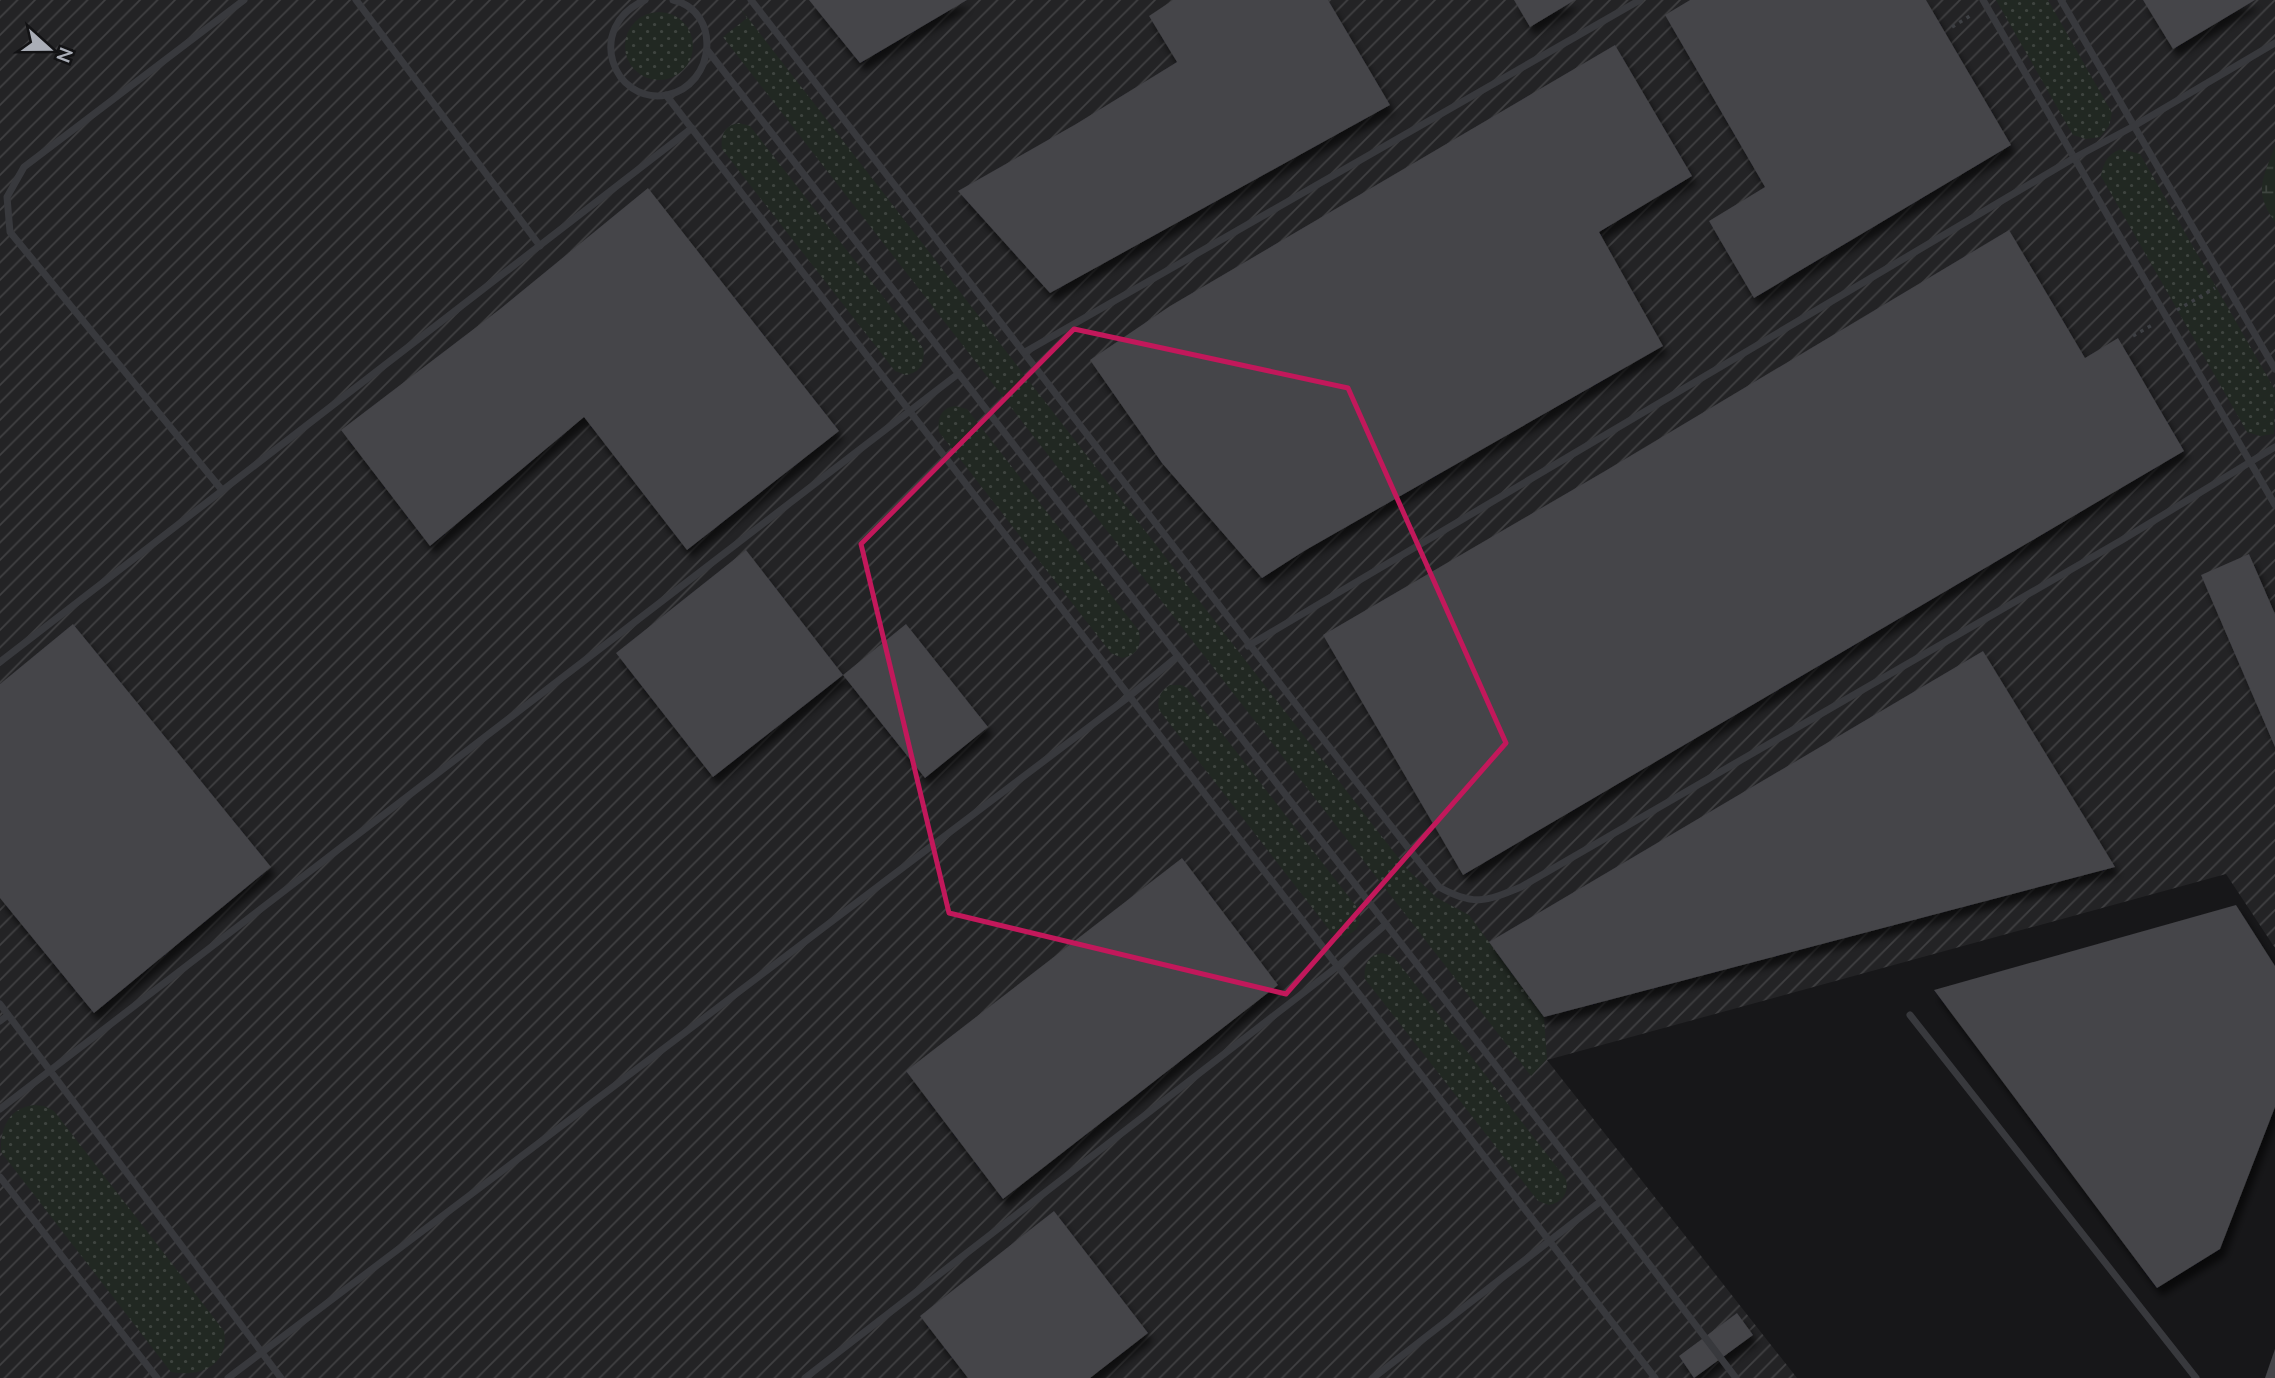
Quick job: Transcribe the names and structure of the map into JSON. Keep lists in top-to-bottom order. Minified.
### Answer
{"north":"right"}
